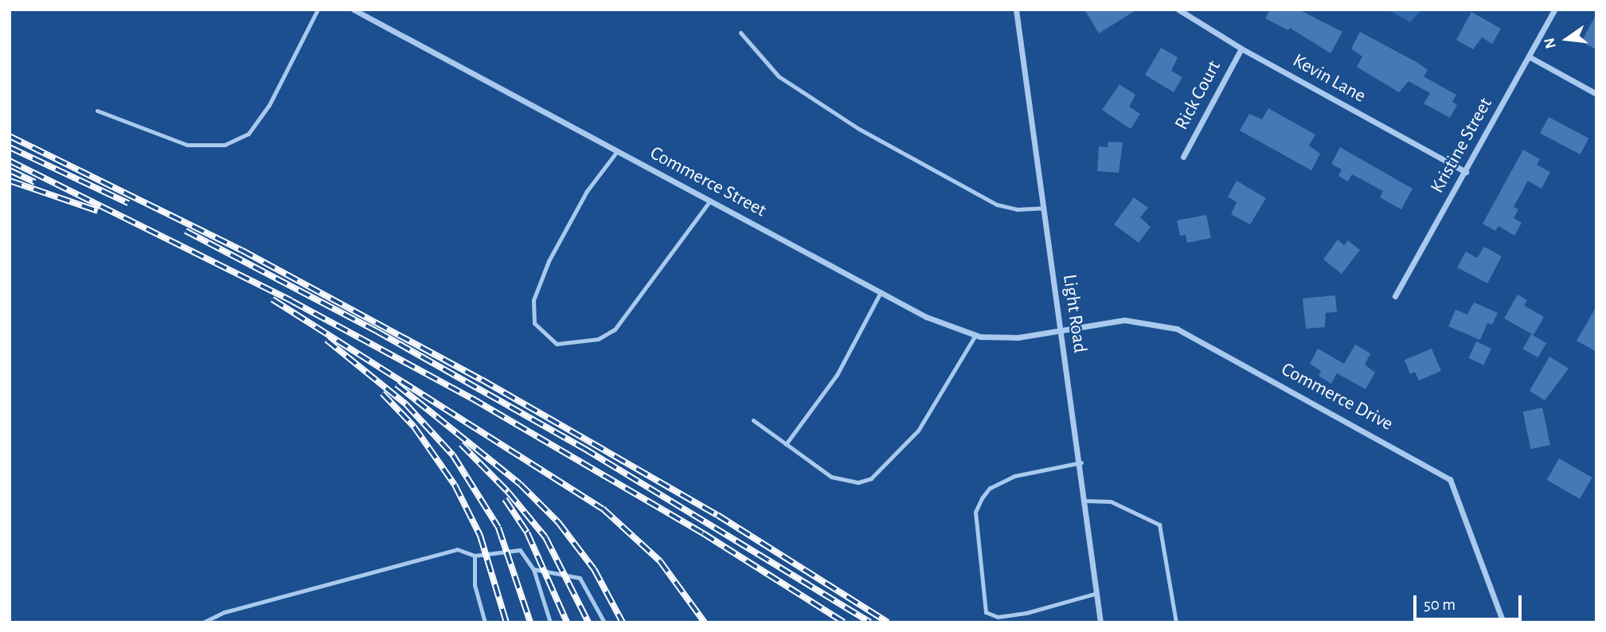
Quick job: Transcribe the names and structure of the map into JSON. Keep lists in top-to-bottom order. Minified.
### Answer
{"streets":{"street":["Kevin Lane","Rick Court","Kristine Street","Commerce Street","Light Road","Commerce Drive"]},"crossings":[["Kevin Lane","Rick Court"],["Kevin Lane","Kristine Street"],["Commerce Street","Light Road"],["Commerce Street","Commerce Drive"],["Light Road","Commerce Drive"]],"scale_bar":"50 m","north":"left"}
